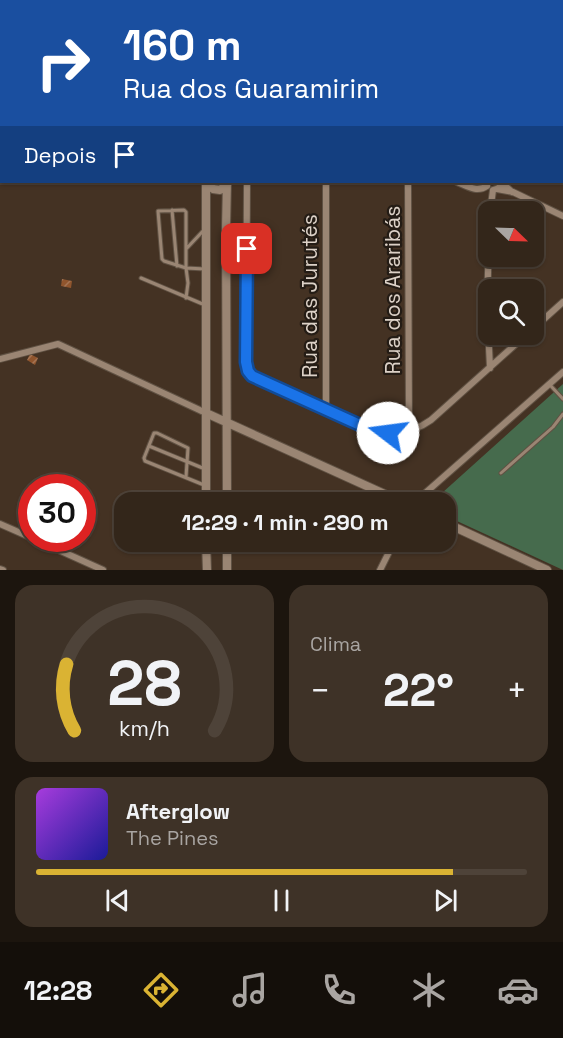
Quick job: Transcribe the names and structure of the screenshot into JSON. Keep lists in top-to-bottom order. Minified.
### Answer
{"streets":{"street":["Rua dos Araribás","Rua das Jurutés"]},"north":"bottom right","page":{"turn":["160 m","Rua dos Guaramirim"],"then":"Depois","limit":"30","trip":"12:29 · 1 min · 290 m","tile":"Clima","heat":["−","22°","+"],"song":["Afterglow","The Pines"],"tabs":"12:28","gauge":["28","km/h"]}}
